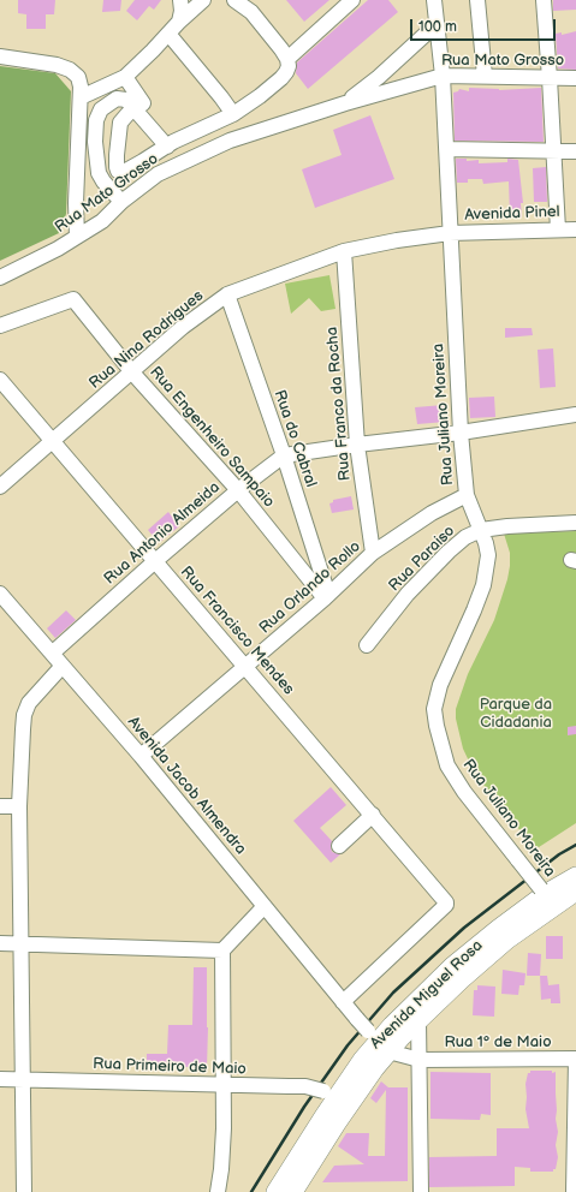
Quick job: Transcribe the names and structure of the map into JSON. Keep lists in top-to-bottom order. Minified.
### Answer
{"streets":{"main road":["Avenida Miguel Rosa"],"street":["Rua Mato Grosso","Avenida Pinel","Rua Nina Rodrigues","Rua Franco da Rocha","Rua Juliano Moreira","Rua Engenheiro Sampaio","Rua do Cabral","Rua Antonio Almeida","Rua Paraiso","Rua Orlando Rollo","Rua Francisco Mendes","Avenida Jacob Almendra","Rua 1º de Maio","Rua Primeiro de Maio"]},"crossings":[["Rua Mato Grosso","Rua Juliano Moreira"],["Avenida Pinel","Rua Nina Rodrigues"],["Avenida Pinel","Rua Juliano Moreira"],["Rua Nina Rodrigues","Rua Franco da Rocha"],["Rua Nina Rodrigues","Rua Juliano Moreira"],["Rua Nina Rodrigues","Rua Engenheiro Sampaio"],["Rua Nina Rodrigues","Rua do Cabral"],["Rua Nina Rodrigues","Rua Francisco Mendes"],["Rua Franco da Rocha","Rua Antonio Almeida"],["Rua Franco da Rocha","Rua Orlando Rollo"],["Rua Juliano Moreira","Rua Antonio Almeida"],["Rua Juliano Moreira","Rua Paraiso"],["Rua Juliano Moreira","Rua Orlando Rollo"],["Rua Juliano Moreira","Avenida Miguel Rosa"],["Rua Engenheiro Sampaio","Rua do Cabral"],["Rua Engenheiro Sampaio","Rua Antonio Almeida"],["Rua Engenheiro Sampaio","Rua Orlando Rollo"],["Rua do Cabral","Rua Antonio Almeida"],["Rua do Cabral","Rua Orlando Rollo"],["Rua Antonio Almeida","Rua Francisco Mendes"],["Rua Antonio Almeida","Avenida Jacob Almendra"],["Rua Orlando Rollo","Rua Francisco Mendes"],["Rua Orlando Rollo","Avenida Jacob Almendra"],["Rua Francisco Mendes","Avenida Jacob Almendra"],["Avenida Jacob Almendra","Avenida Miguel Rosa"],["Avenida Miguel Rosa","Rua Primeiro de Maio"]],"parks":["Parque da Cidadania"],"scale_bar":"100 m"}
